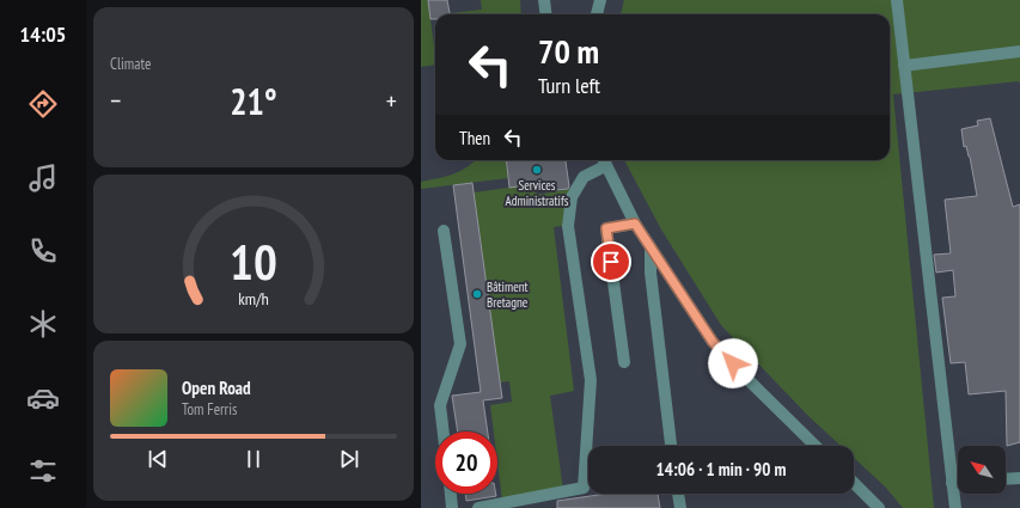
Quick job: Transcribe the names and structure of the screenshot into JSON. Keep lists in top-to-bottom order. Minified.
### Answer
{"places":["Services Administratifs","Bâtiment Bretagne"],"north":"top left","page":{"tabs":"14:05","tile":"Climate","turn":["70 m","Turn left"],"heat":["−","21°","+"],"then":"Then","song":["Open Road","Tom Ferris"],"limit":"20","trip":"14:06 · 1 min · 90 m","gauge":["10","km/h"]}}
